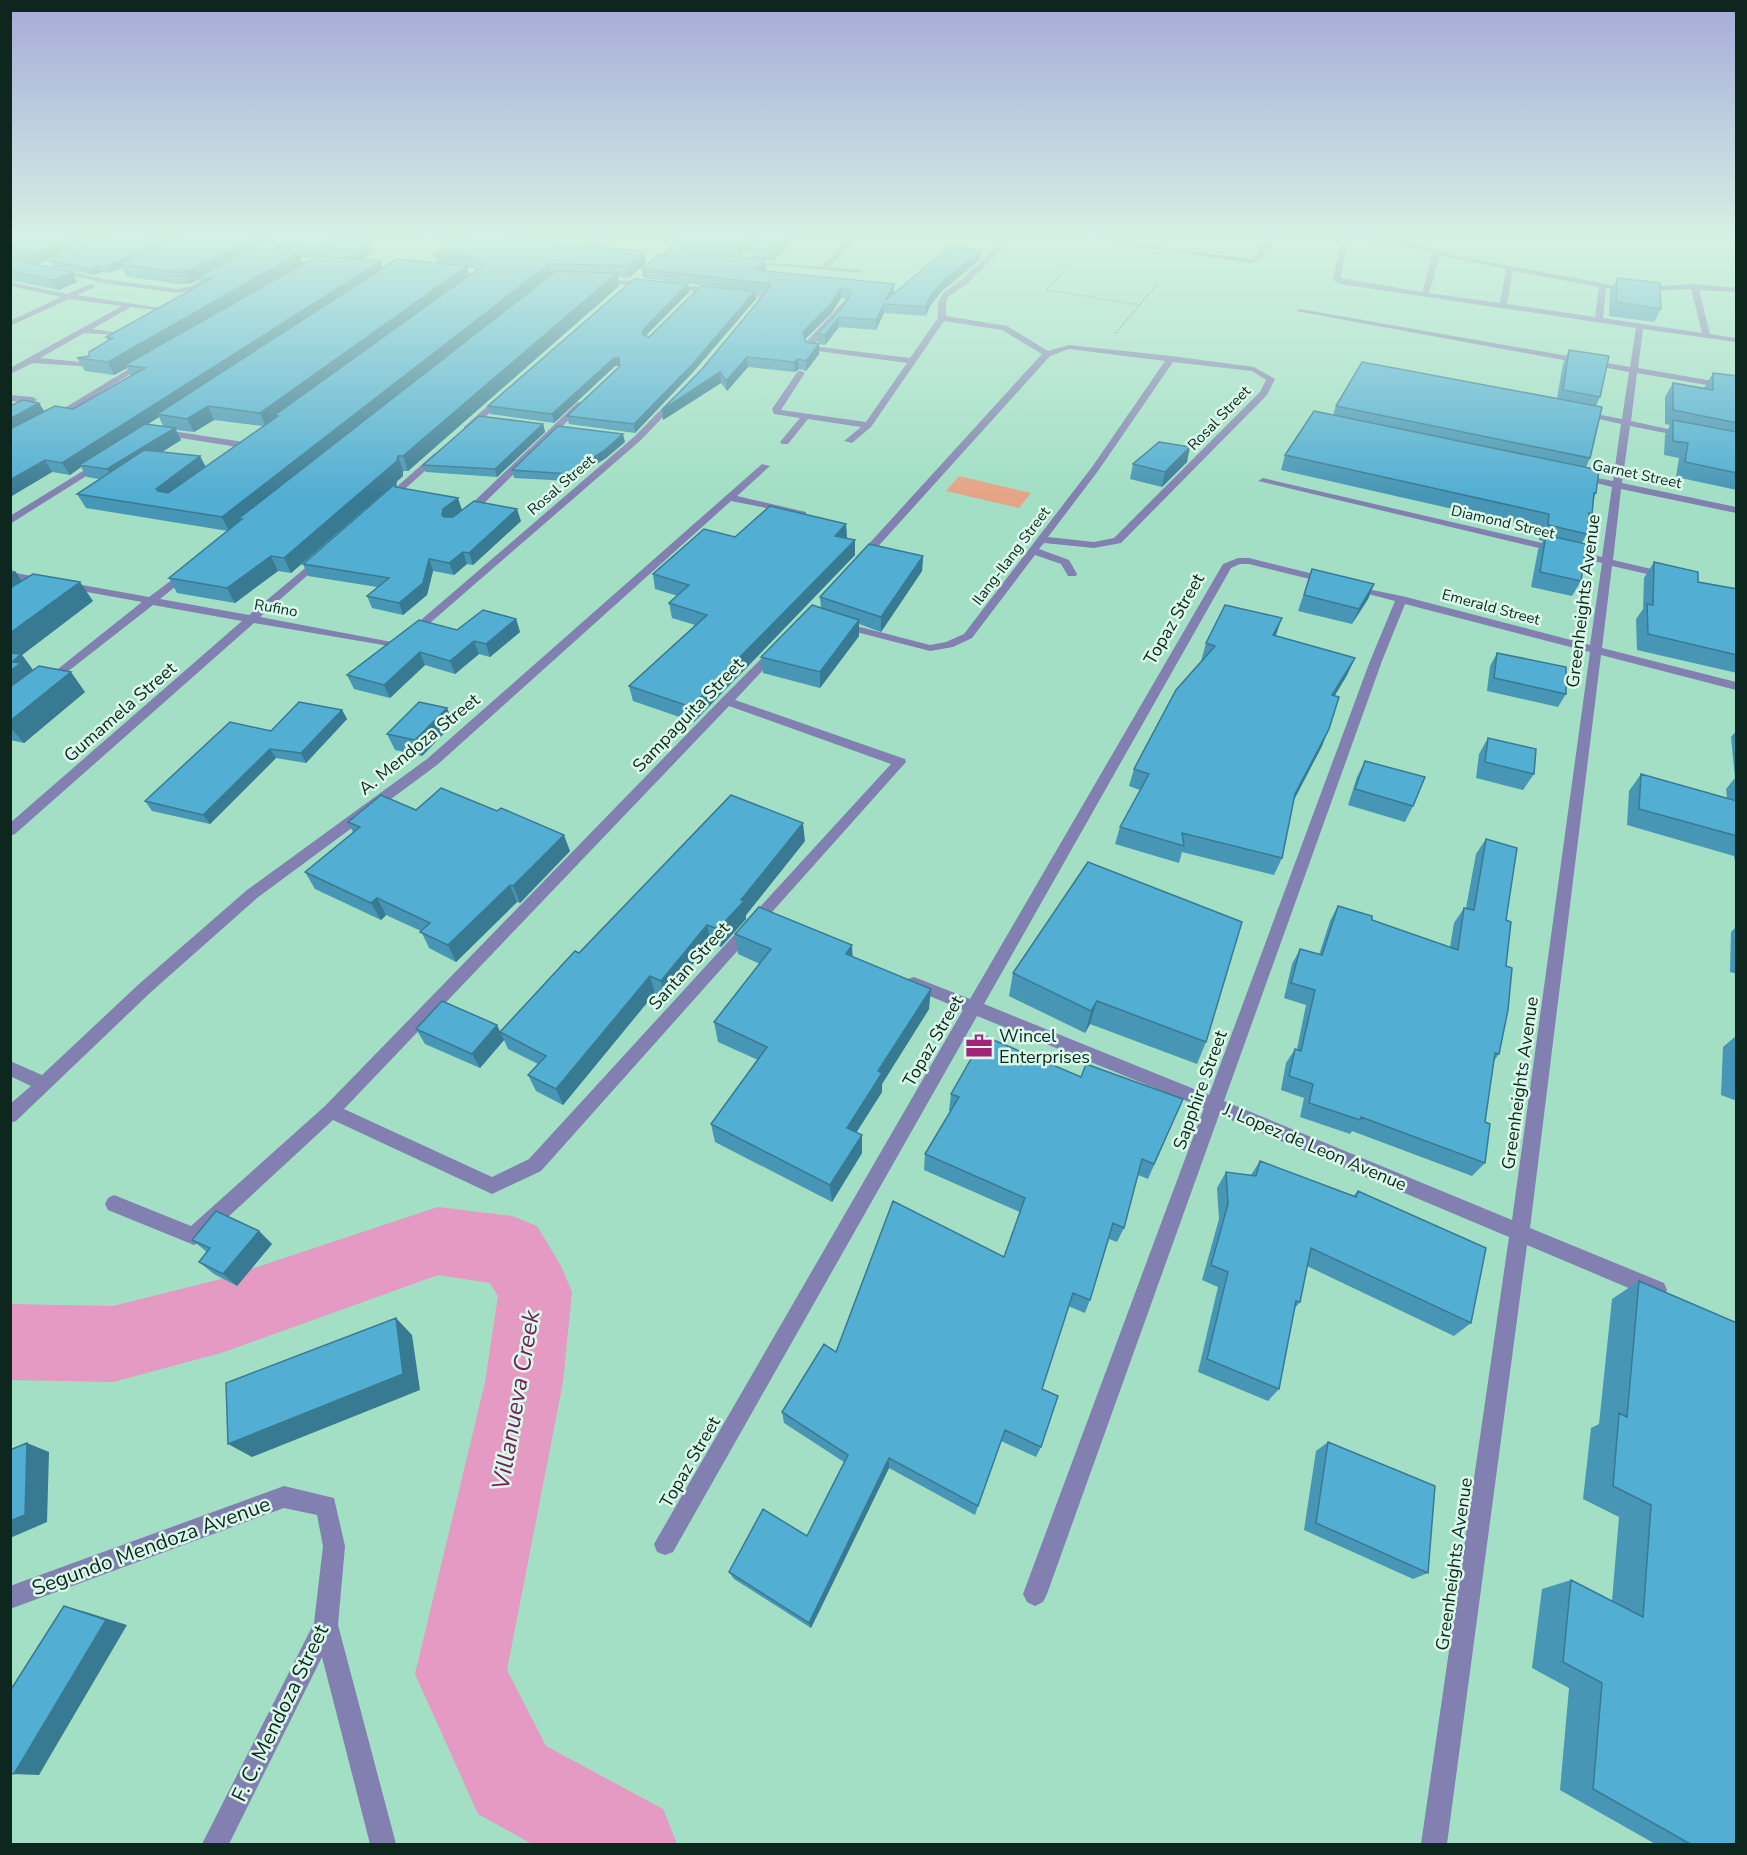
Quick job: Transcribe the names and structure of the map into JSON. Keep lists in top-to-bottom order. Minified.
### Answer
{"streets":{"street":["Rosal Street","Garnet Street","Diamond Street","Ilang-Ilang Street","Greenheights Avenue","Emerald Street","Rufino","Topaz Street","Gumamela Street","Sampaguita Street","A. Mendoza Street","Santan Street","Sapphire Street","J. Lopez de Leon Avenue","Segundo Mendoza Avenue","F. C. Mendoza Street"]},"crossings":[["Rosal Street","Ilang-Ilang Street"],["Rosal Street","Rufino"],["Garnet Street","Greenheights Avenue"],["Diamond Street","Greenheights Avenue"],["Greenheights Avenue","Emerald Street"],["Greenheights Avenue","J. Lopez de Leon Avenue"],["Emerald Street","Topaz Street"],["Emerald Street","Sapphire Street"],["Rufino","Gumamela Street"],["Topaz Street","J. Lopez de Leon Avenue"],["Sampaguita Street","Santan Street"],["Sapphire Street","J. Lopez de Leon Avenue"],["Segundo Mendoza Avenue","F. C. Mendoza Street"]],"water":["Villanueva Creek"],"places":{"office":["Wincel Enterprises"]}}
